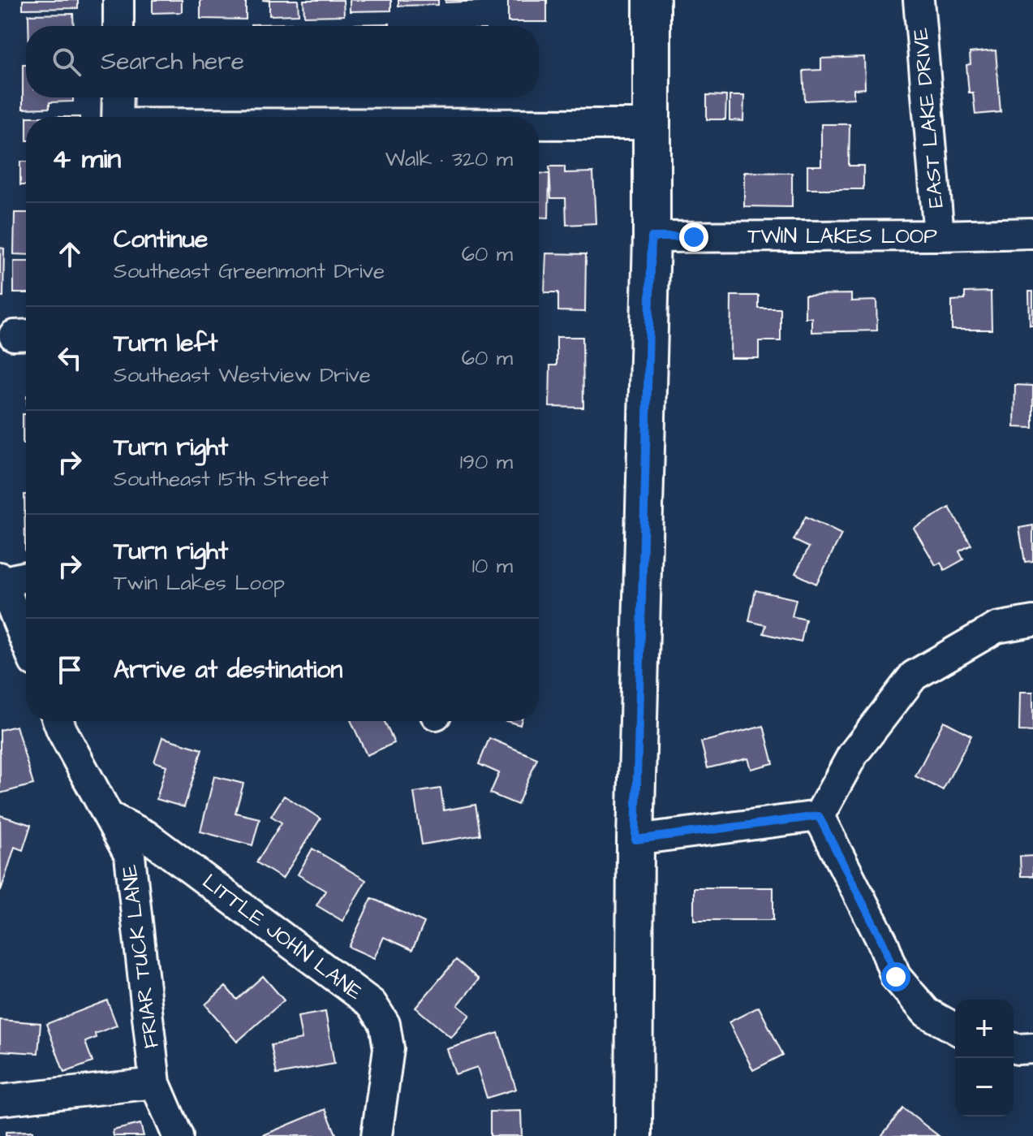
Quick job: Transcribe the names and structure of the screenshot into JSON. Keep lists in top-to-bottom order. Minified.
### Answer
{"streets":{"street":["EAST LAKE DRIVE","TWIN LAKES LOOP","LITTLE JOHN LANE","FRIAR TUCK LANE"]},"crossings":[["EAST LAKE DRIVE","TWIN LAKES LOOP"],["LITTLE JOHN LANE","FRIAR TUCK LANE"]],"page":{"search":"Search here","heading":["4 min","Walk · 320 m"],"list":[["Continue","Southeast Greenmont Drive","60 m"],["Turn left","Southeast Westview Drive","60 m"],["Turn right","Southeast 15th Street","190 m"],["Turn right","Twin Lakes Loop","10 m"],"Arrive at destination"],"map_buttons":["+","−"]}}
